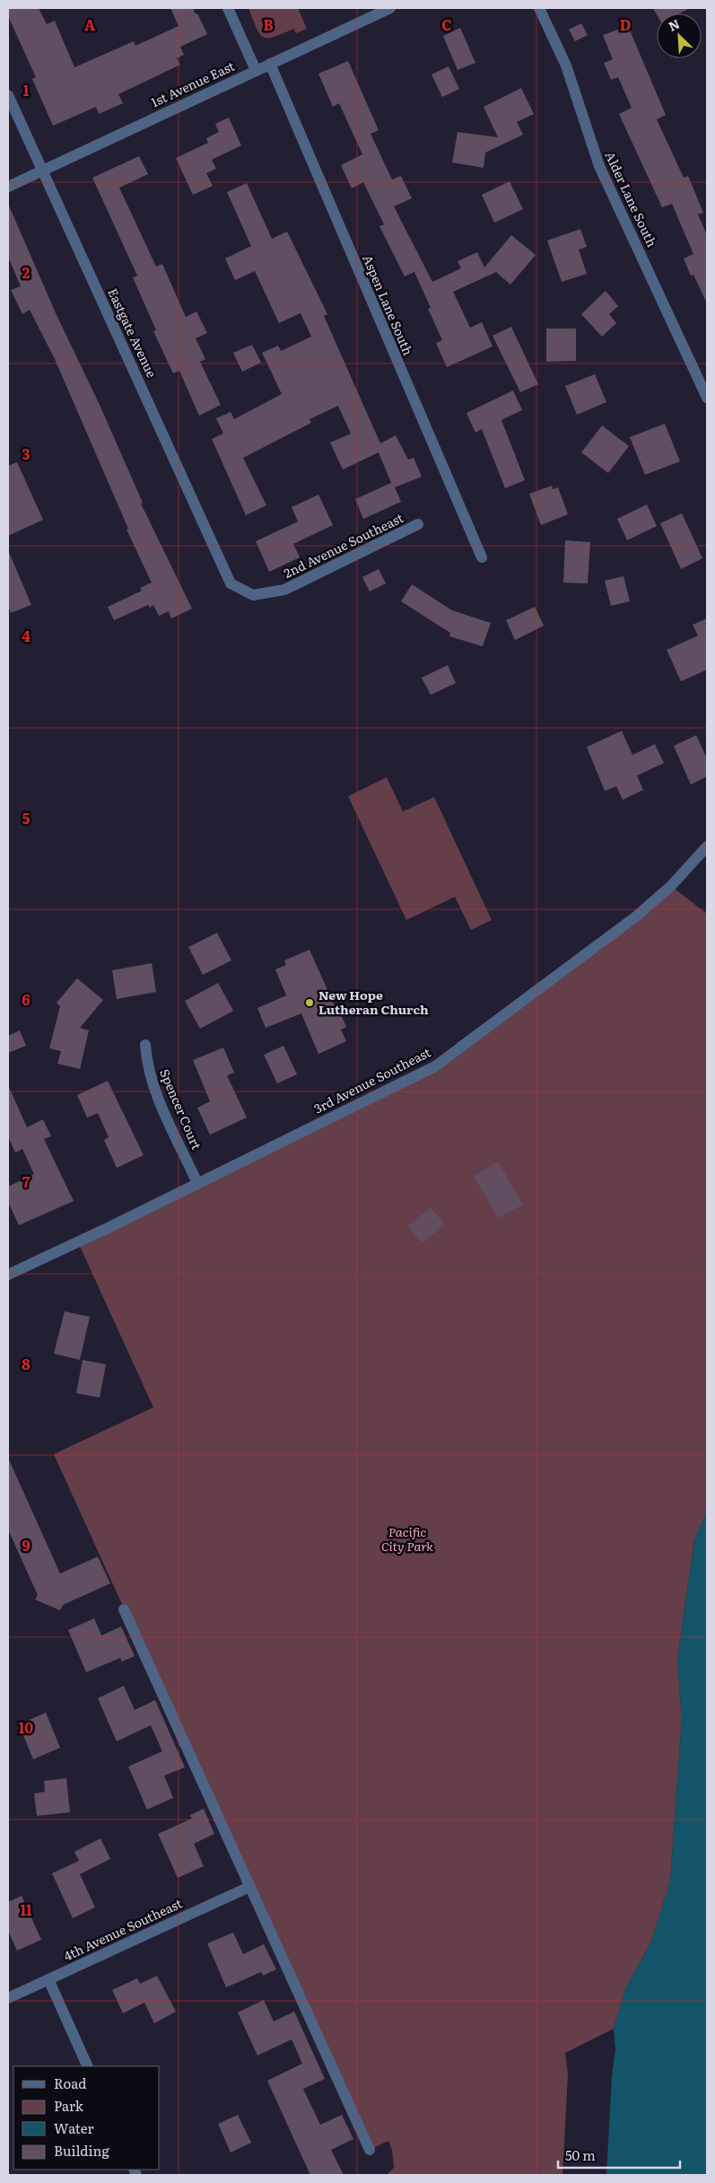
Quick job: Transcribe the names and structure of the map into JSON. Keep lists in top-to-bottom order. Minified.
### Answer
{"streets":{"street":["1st Avenue East","Alder Lane South","Aspen Lane South","Eastgate Avenue","2nd Avenue Southeast","3rd Avenue Southeast","Spencer Court","4th Avenue Southeast"]},"crossings":[["1st Avenue East","Aspen Lane South"],["1st Avenue East","Eastgate Avenue"],["Eastgate Avenue","2nd Avenue Southeast"],["3rd Avenue Southeast","Spencer Court"]],"parks":["Pacific City Park"],"places":["New Hope Lutheran Church"],"legend":["Road","Park","Water","Building"],"scale_bar":"50 m","north":"top left","grid":{"columns":["A","B","C","D"],"rows":["1","2","3","4","5","6","7","8","9","10","11"]}}
